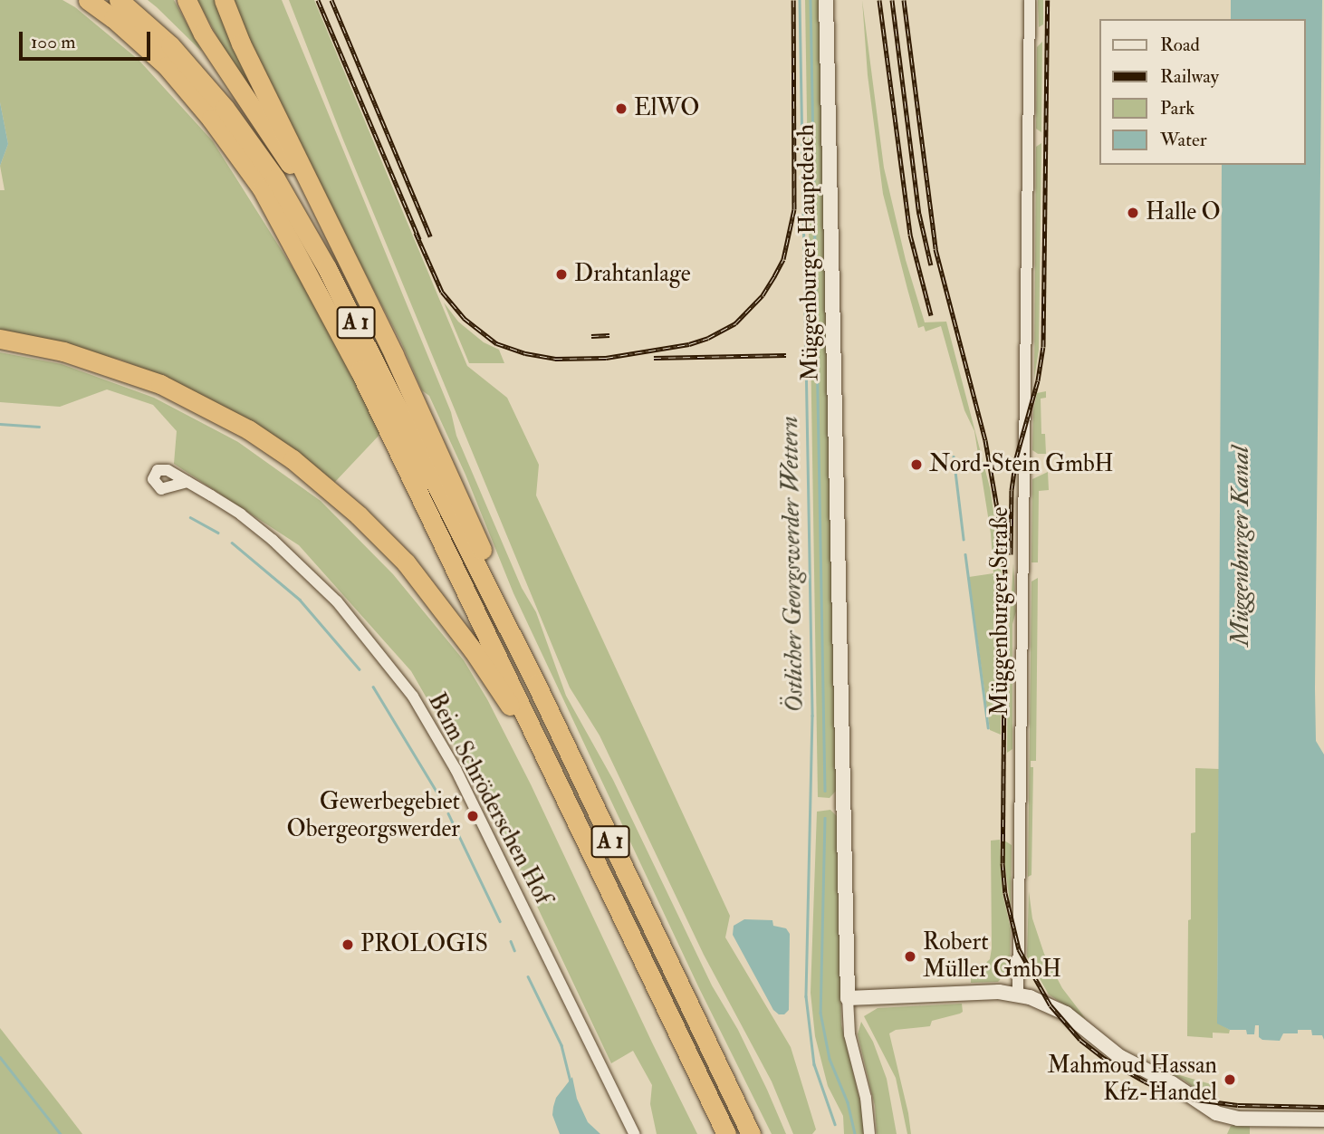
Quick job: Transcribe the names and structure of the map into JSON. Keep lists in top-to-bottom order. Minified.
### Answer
{"streets":{"highway":["A 1"],"street":["Müggenburger Hauptdeich","Müggenburger Straße","Beim Schröderschen Hof"]},"water":["Müggenburger Kanal","Östlicher Georgswerder Wettern"],"places":["ElWO","Halle O","Drahtanlage","Nord-Stein GmbH","Gewerbegebiet Obergeorgswerder","PROLOGIS","Robert Müller GmbH","Mahmoud Hassan Kfz-Handel"],"legend":["Road","Railway","Park","Water"],"scale_bar":"100 m"}
